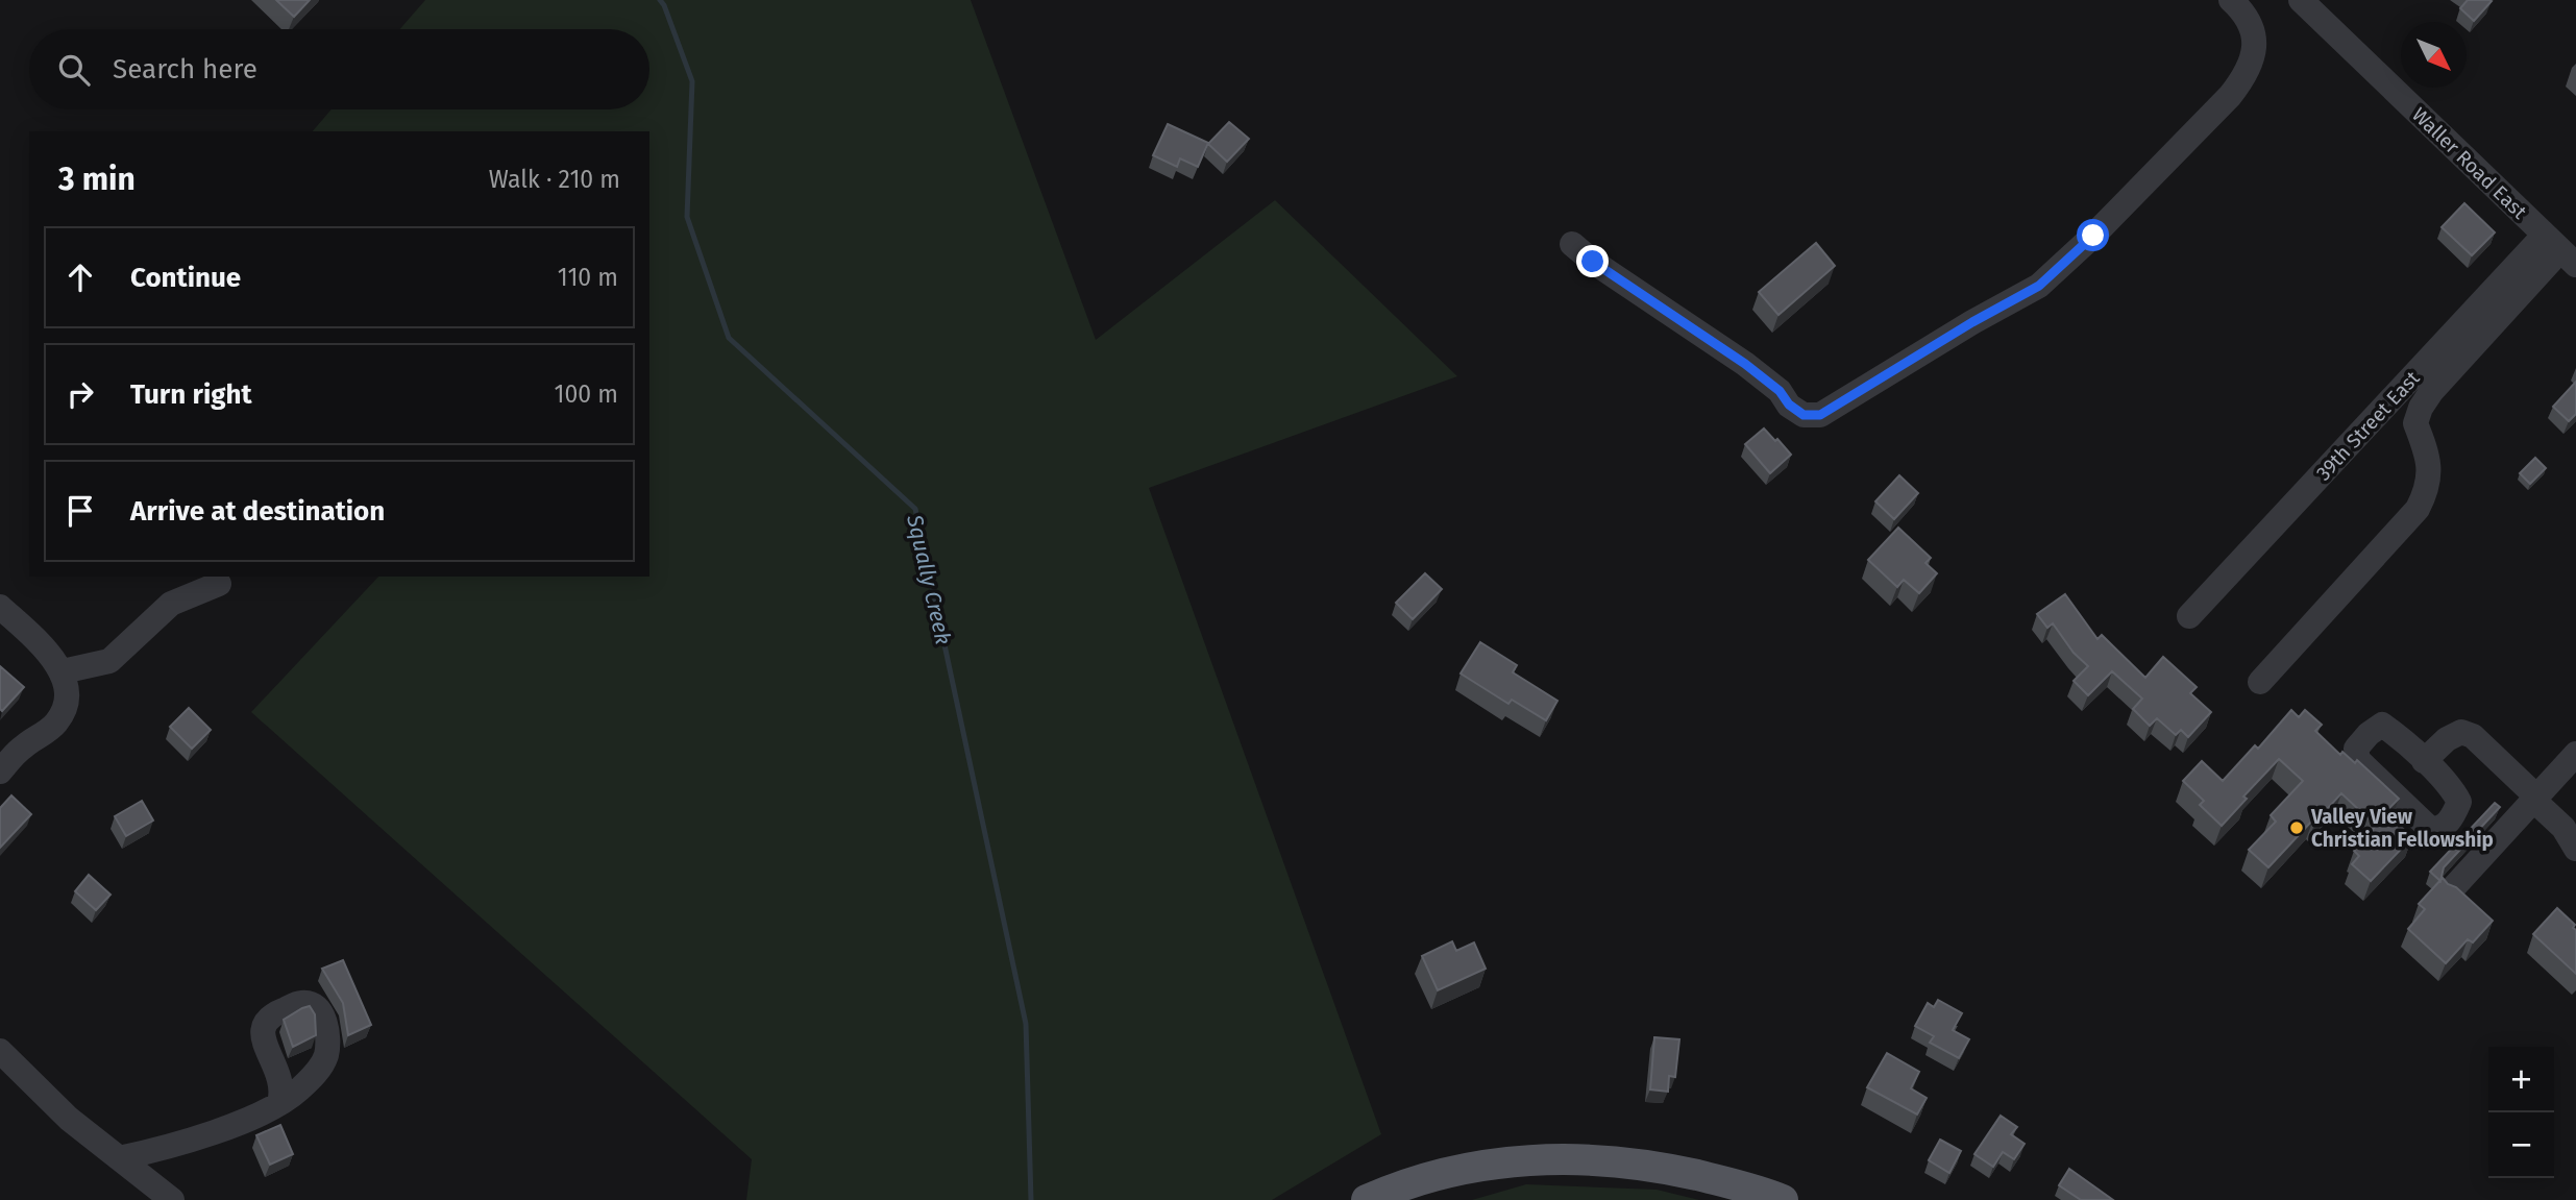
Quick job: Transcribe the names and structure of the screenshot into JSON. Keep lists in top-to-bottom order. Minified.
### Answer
{"streets":{"street":["Waller Road East","39th Street East"]},"crossings":[["Waller Road East","39th Street East"]],"water":["Squally Creek"],"places":["Valley View Christian Fellowship"],"north":"bottom right","page":{"search":"Search here","heading":["3 min","Walk · 210 m"],"list":[["Continue","110 m"],["Turn right","100 m"],"Arrive at destination"],"map_buttons":["+","−"]}}
